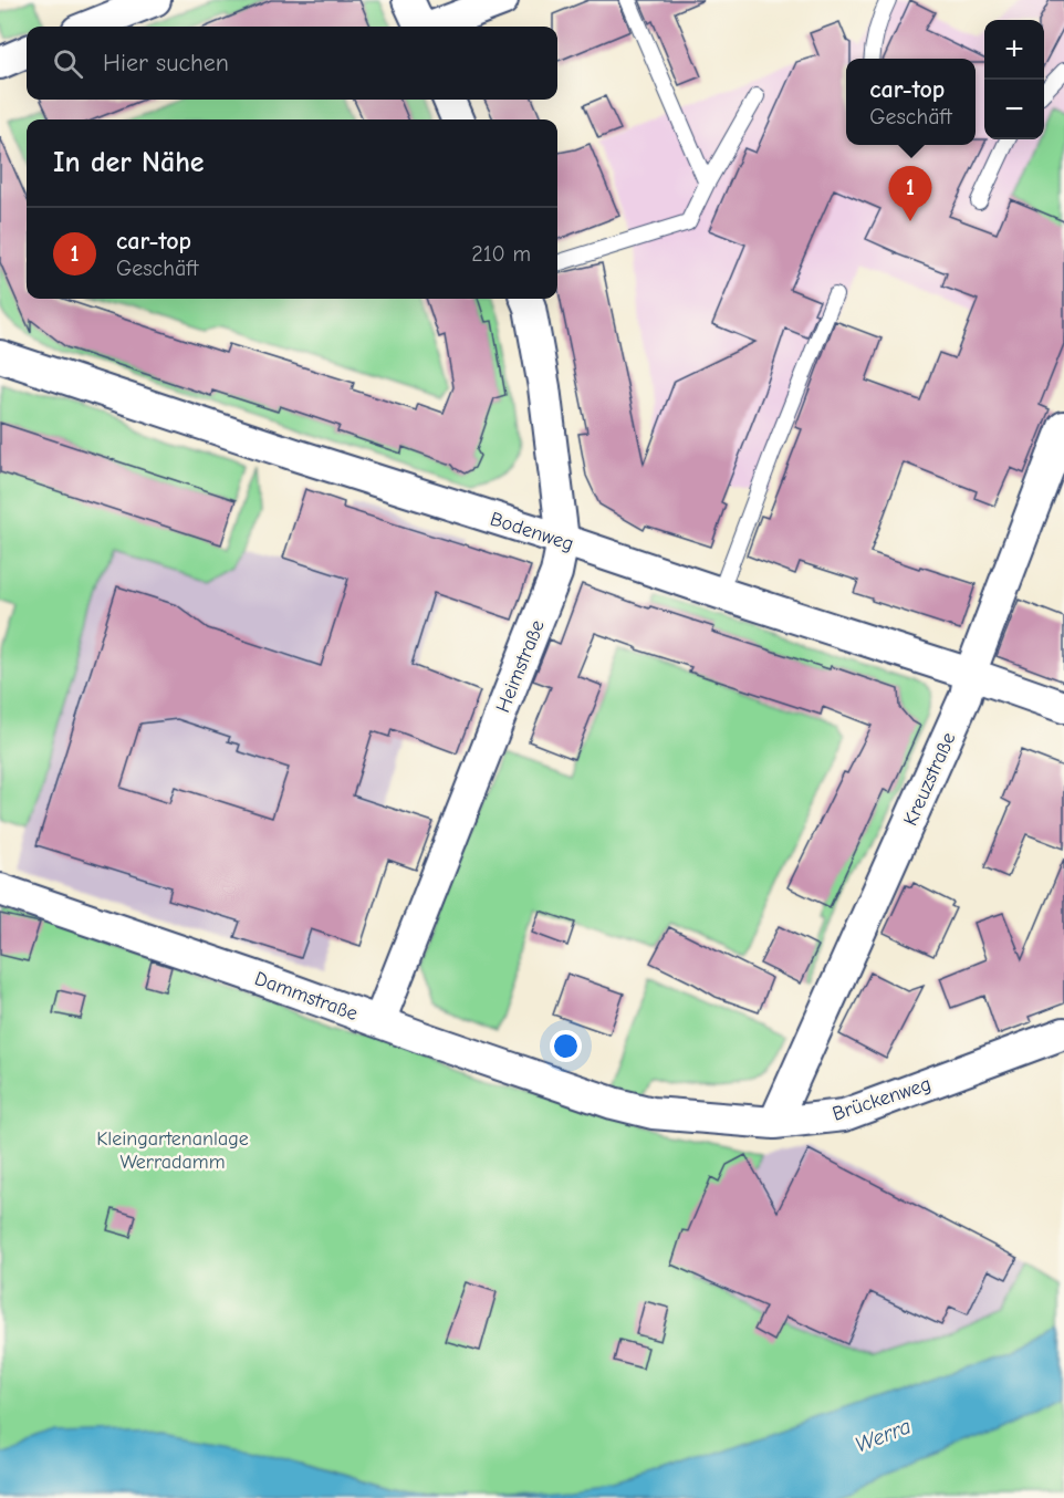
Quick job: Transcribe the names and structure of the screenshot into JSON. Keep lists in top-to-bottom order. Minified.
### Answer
{"streets":{"street":["Bodenweg","Heimstraße","Kreuzstraße","Dammstraße","Brückenweg"]},"crossings":[["Bodenweg","Heimstraße"],["Bodenweg","Kreuzstraße"],["Heimstraße","Dammstraße"],["Kreuzstraße","Brückenweg"],["Dammstraße","Brückenweg"]],"water":["Werra"],"parks":["Kleingartenanlage Werradamm"],"page":{"map_buttons":["+","−"],"search":"Hier suchen","popup":["car-top","Geschäft"],"heading":"In der Nähe","pins":"1","list":[{"mark":"1","name":"car-top","note":"Geschäft","value":"210 m"}]}}
